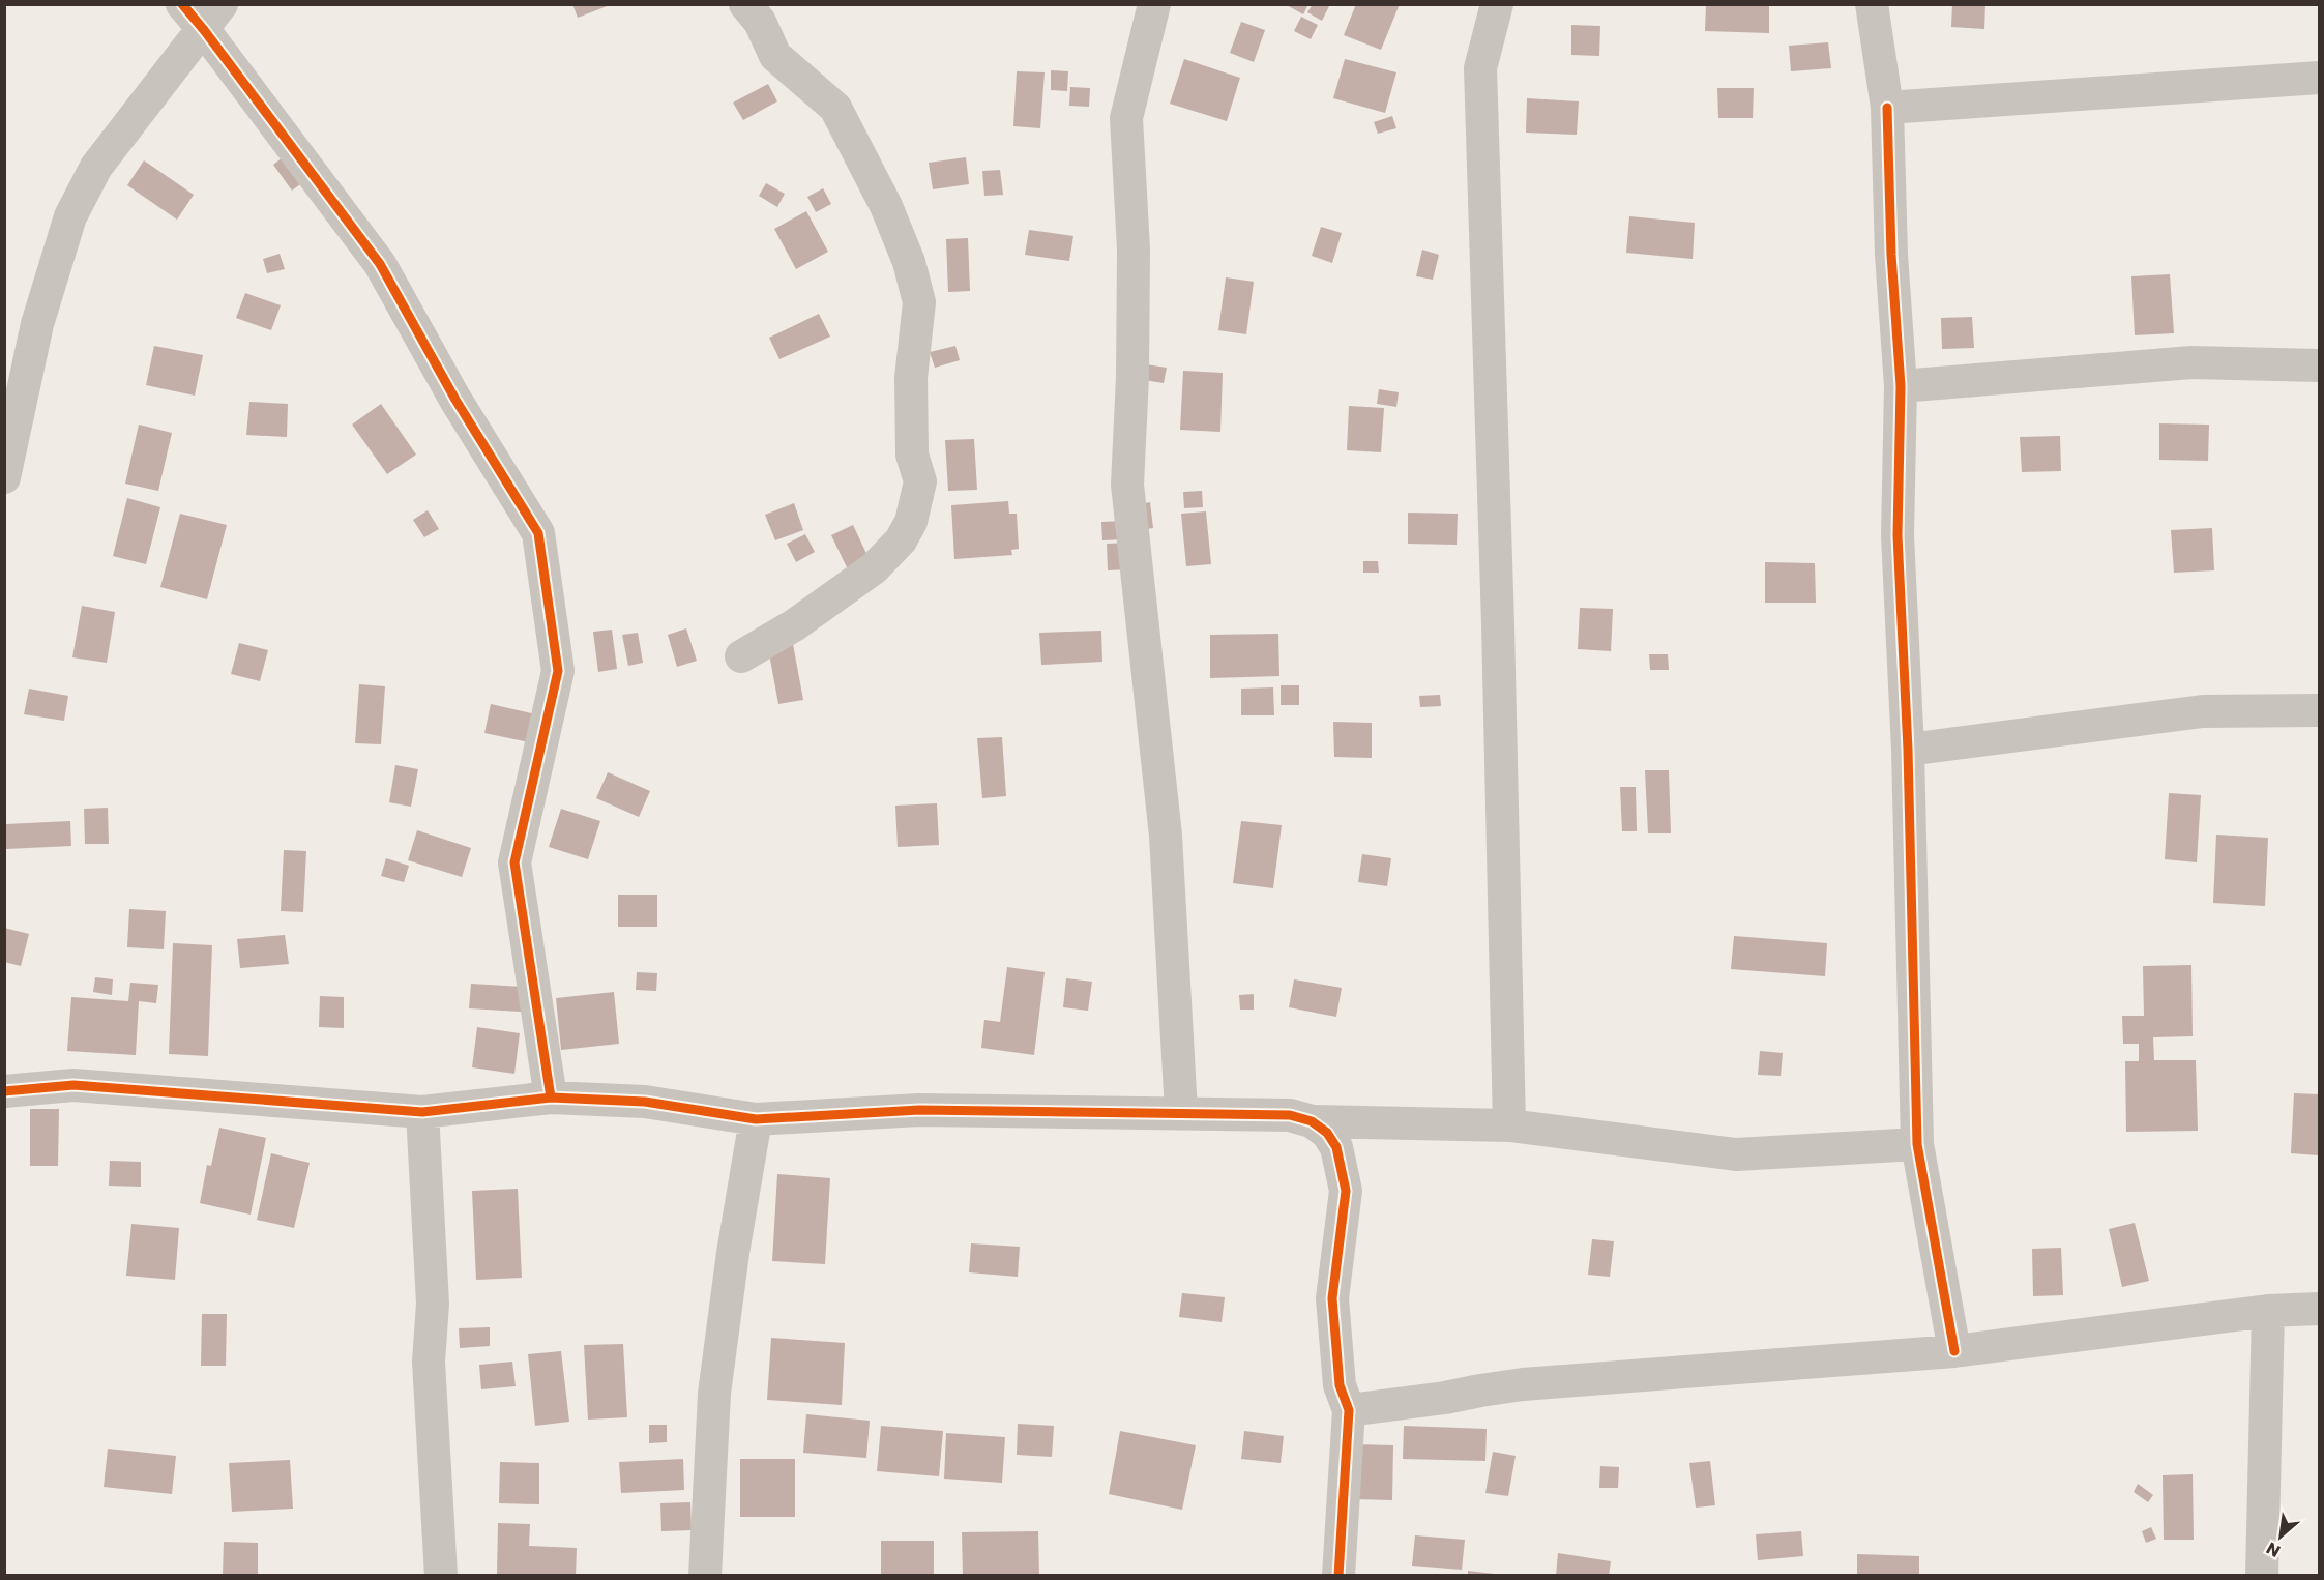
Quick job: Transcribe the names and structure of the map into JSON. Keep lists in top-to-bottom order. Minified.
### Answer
{"north":"bottom left"}
